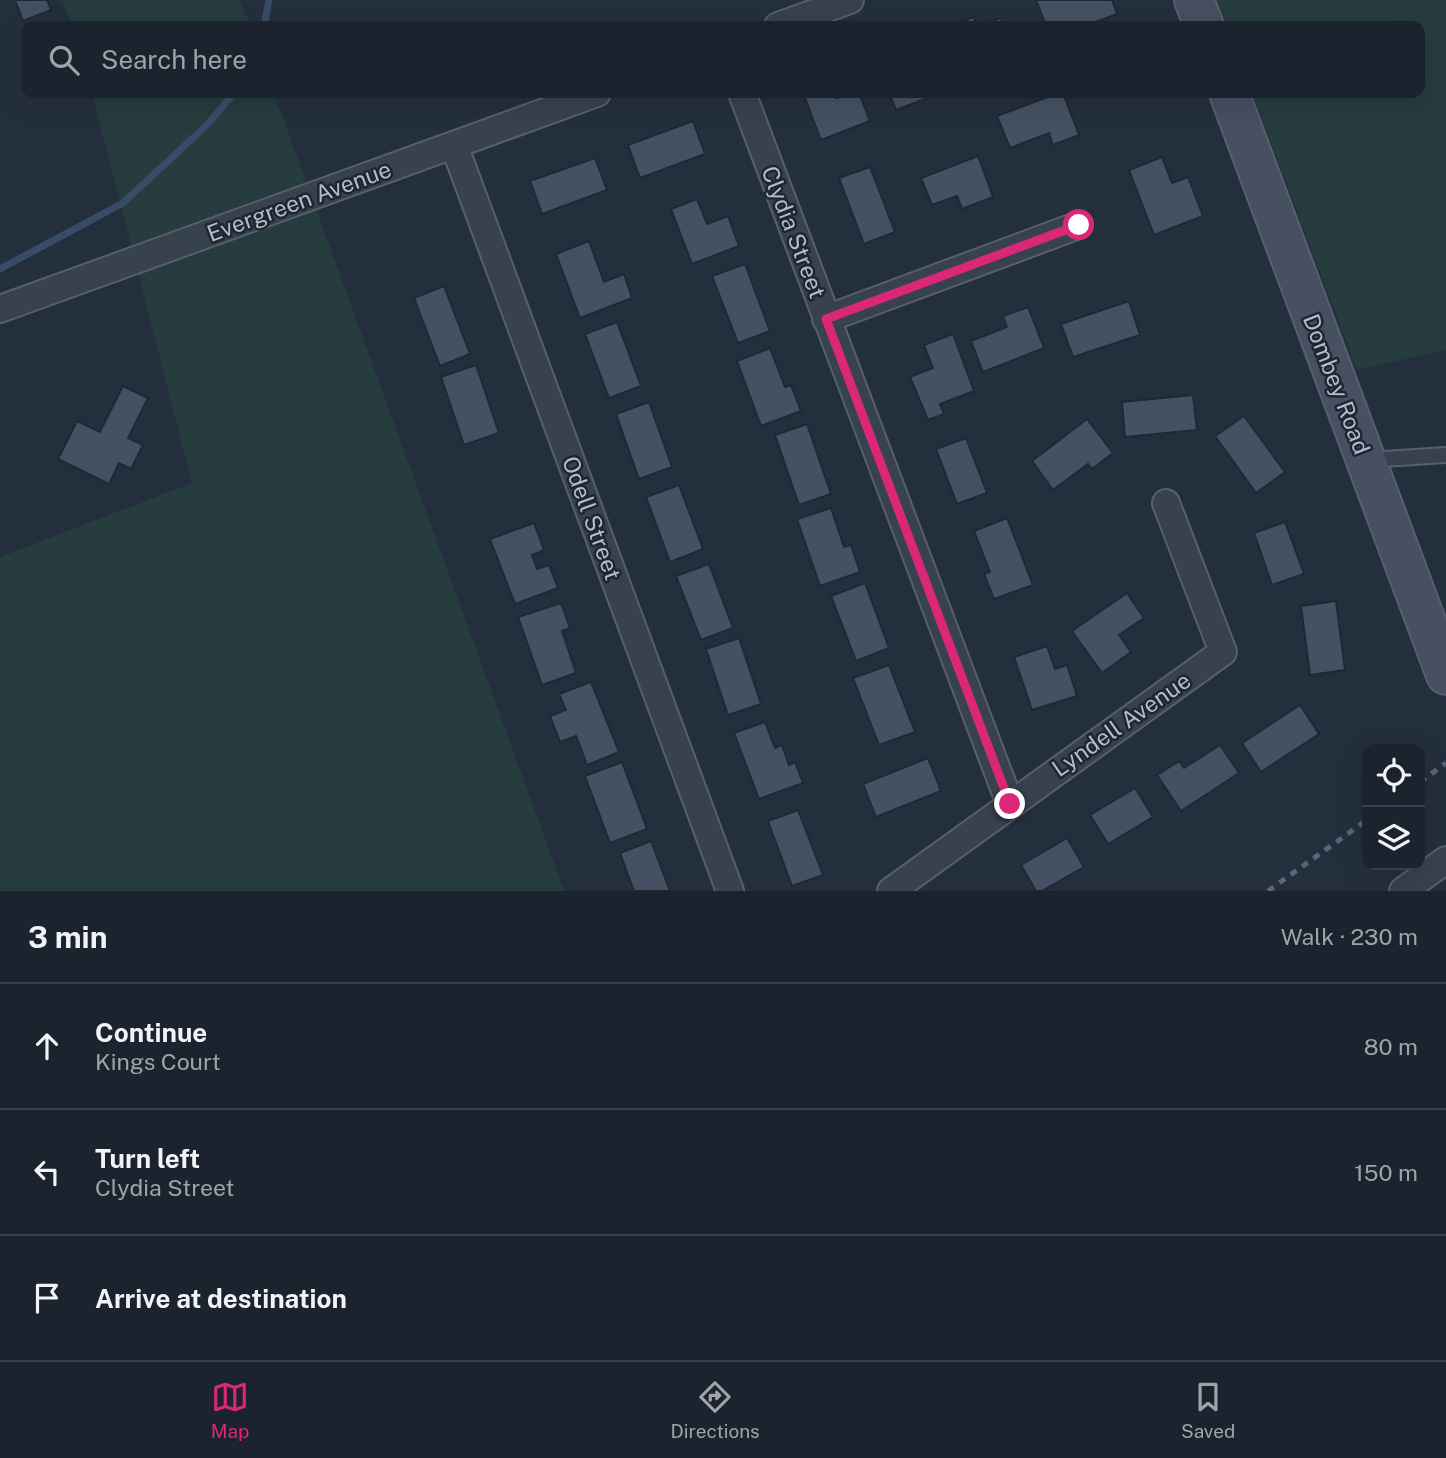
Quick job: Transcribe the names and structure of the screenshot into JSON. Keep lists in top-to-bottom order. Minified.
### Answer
{"streets":{"street":["Evergreen Avenue","Clydia Street","Dombey Road","Odell Street","Lyndell Avenue"]},"crossings":[["Evergreen Avenue","Odell Street"],["Clydia Street","Lyndell Avenue"]],"page":{"search":"Search here","heading":["3 min","Walk · 230 m"],"list":[["Continue","Kings Court","80 m"],["Turn left","Clydia Street","150 m"],"Arrive at destination"],"nav":["Map","Directions","Saved"]}}
